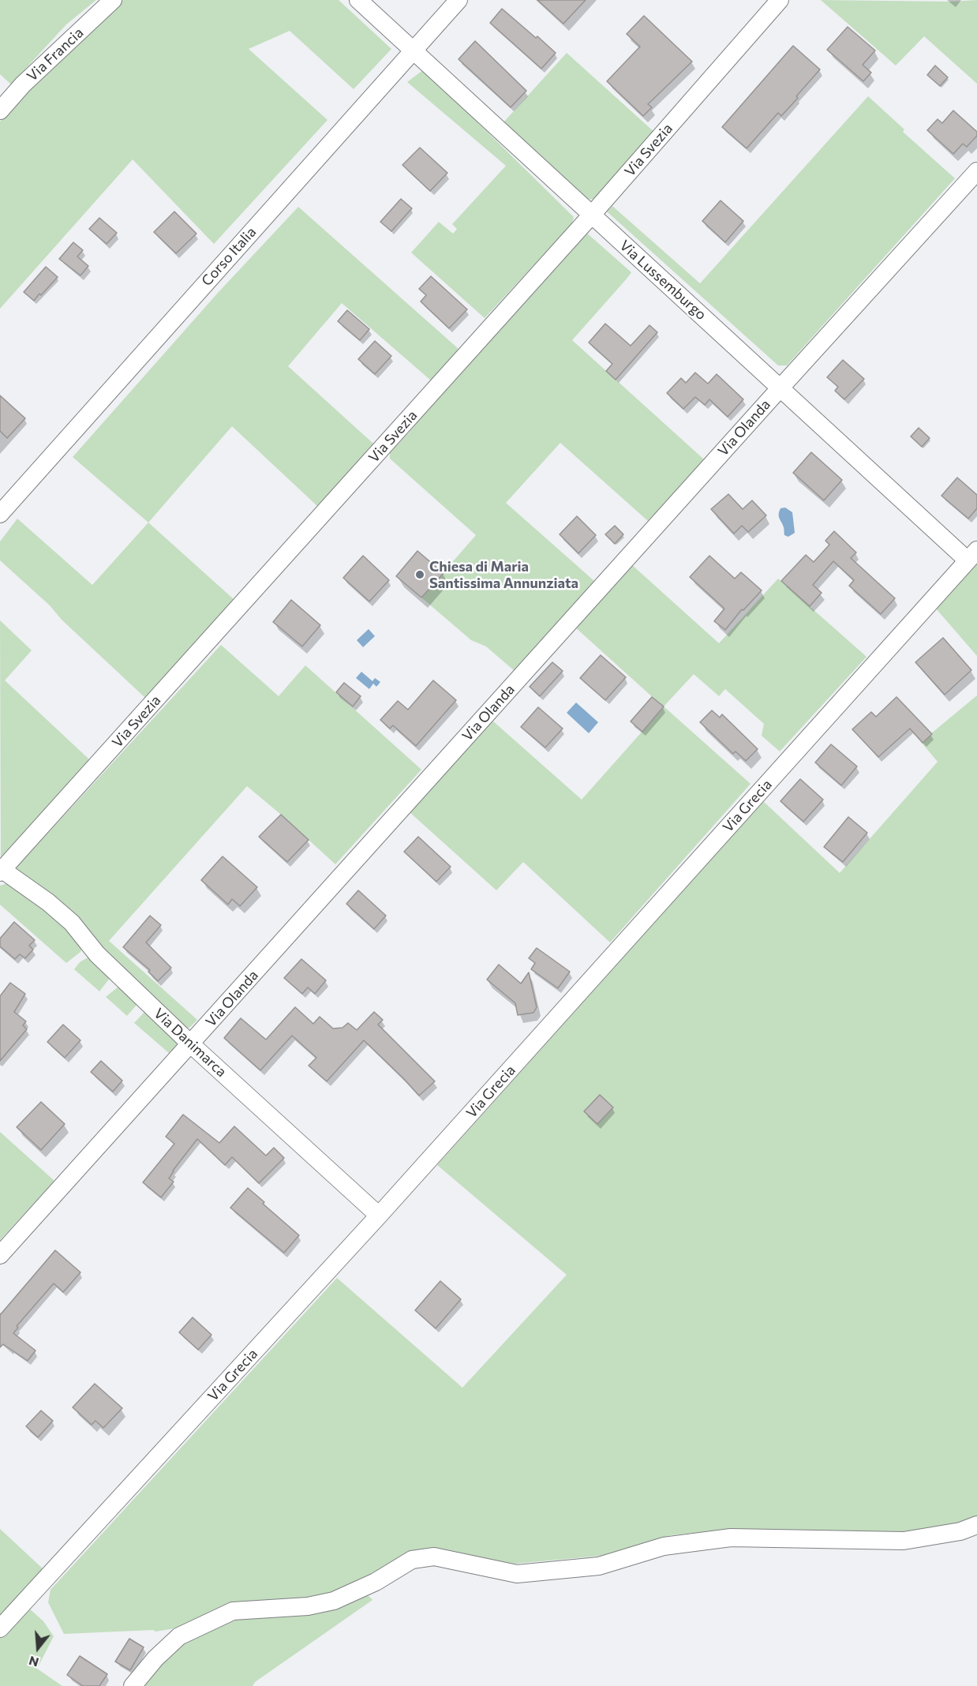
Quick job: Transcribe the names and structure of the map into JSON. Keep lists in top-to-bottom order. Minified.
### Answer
{"streets":{"street":["Via Francia","Via Svezia","Corso Italia","Via Lussemburgo","Via Olanda","Via Grecia","Via Danimarca"]},"crossings":[["Via Svezia","Via Lussemburgo"],["Via Svezia","Via Danimarca"],["Corso Italia","Via Lussemburgo"],["Via Lussemburgo","Via Olanda"],["Via Lussemburgo","Via Grecia"],["Via Olanda","Via Danimarca"],["Via Grecia","Via Danimarca"]],"places":["Chiesa di Maria Santissima Annunziata"],"north":"bottom"}
